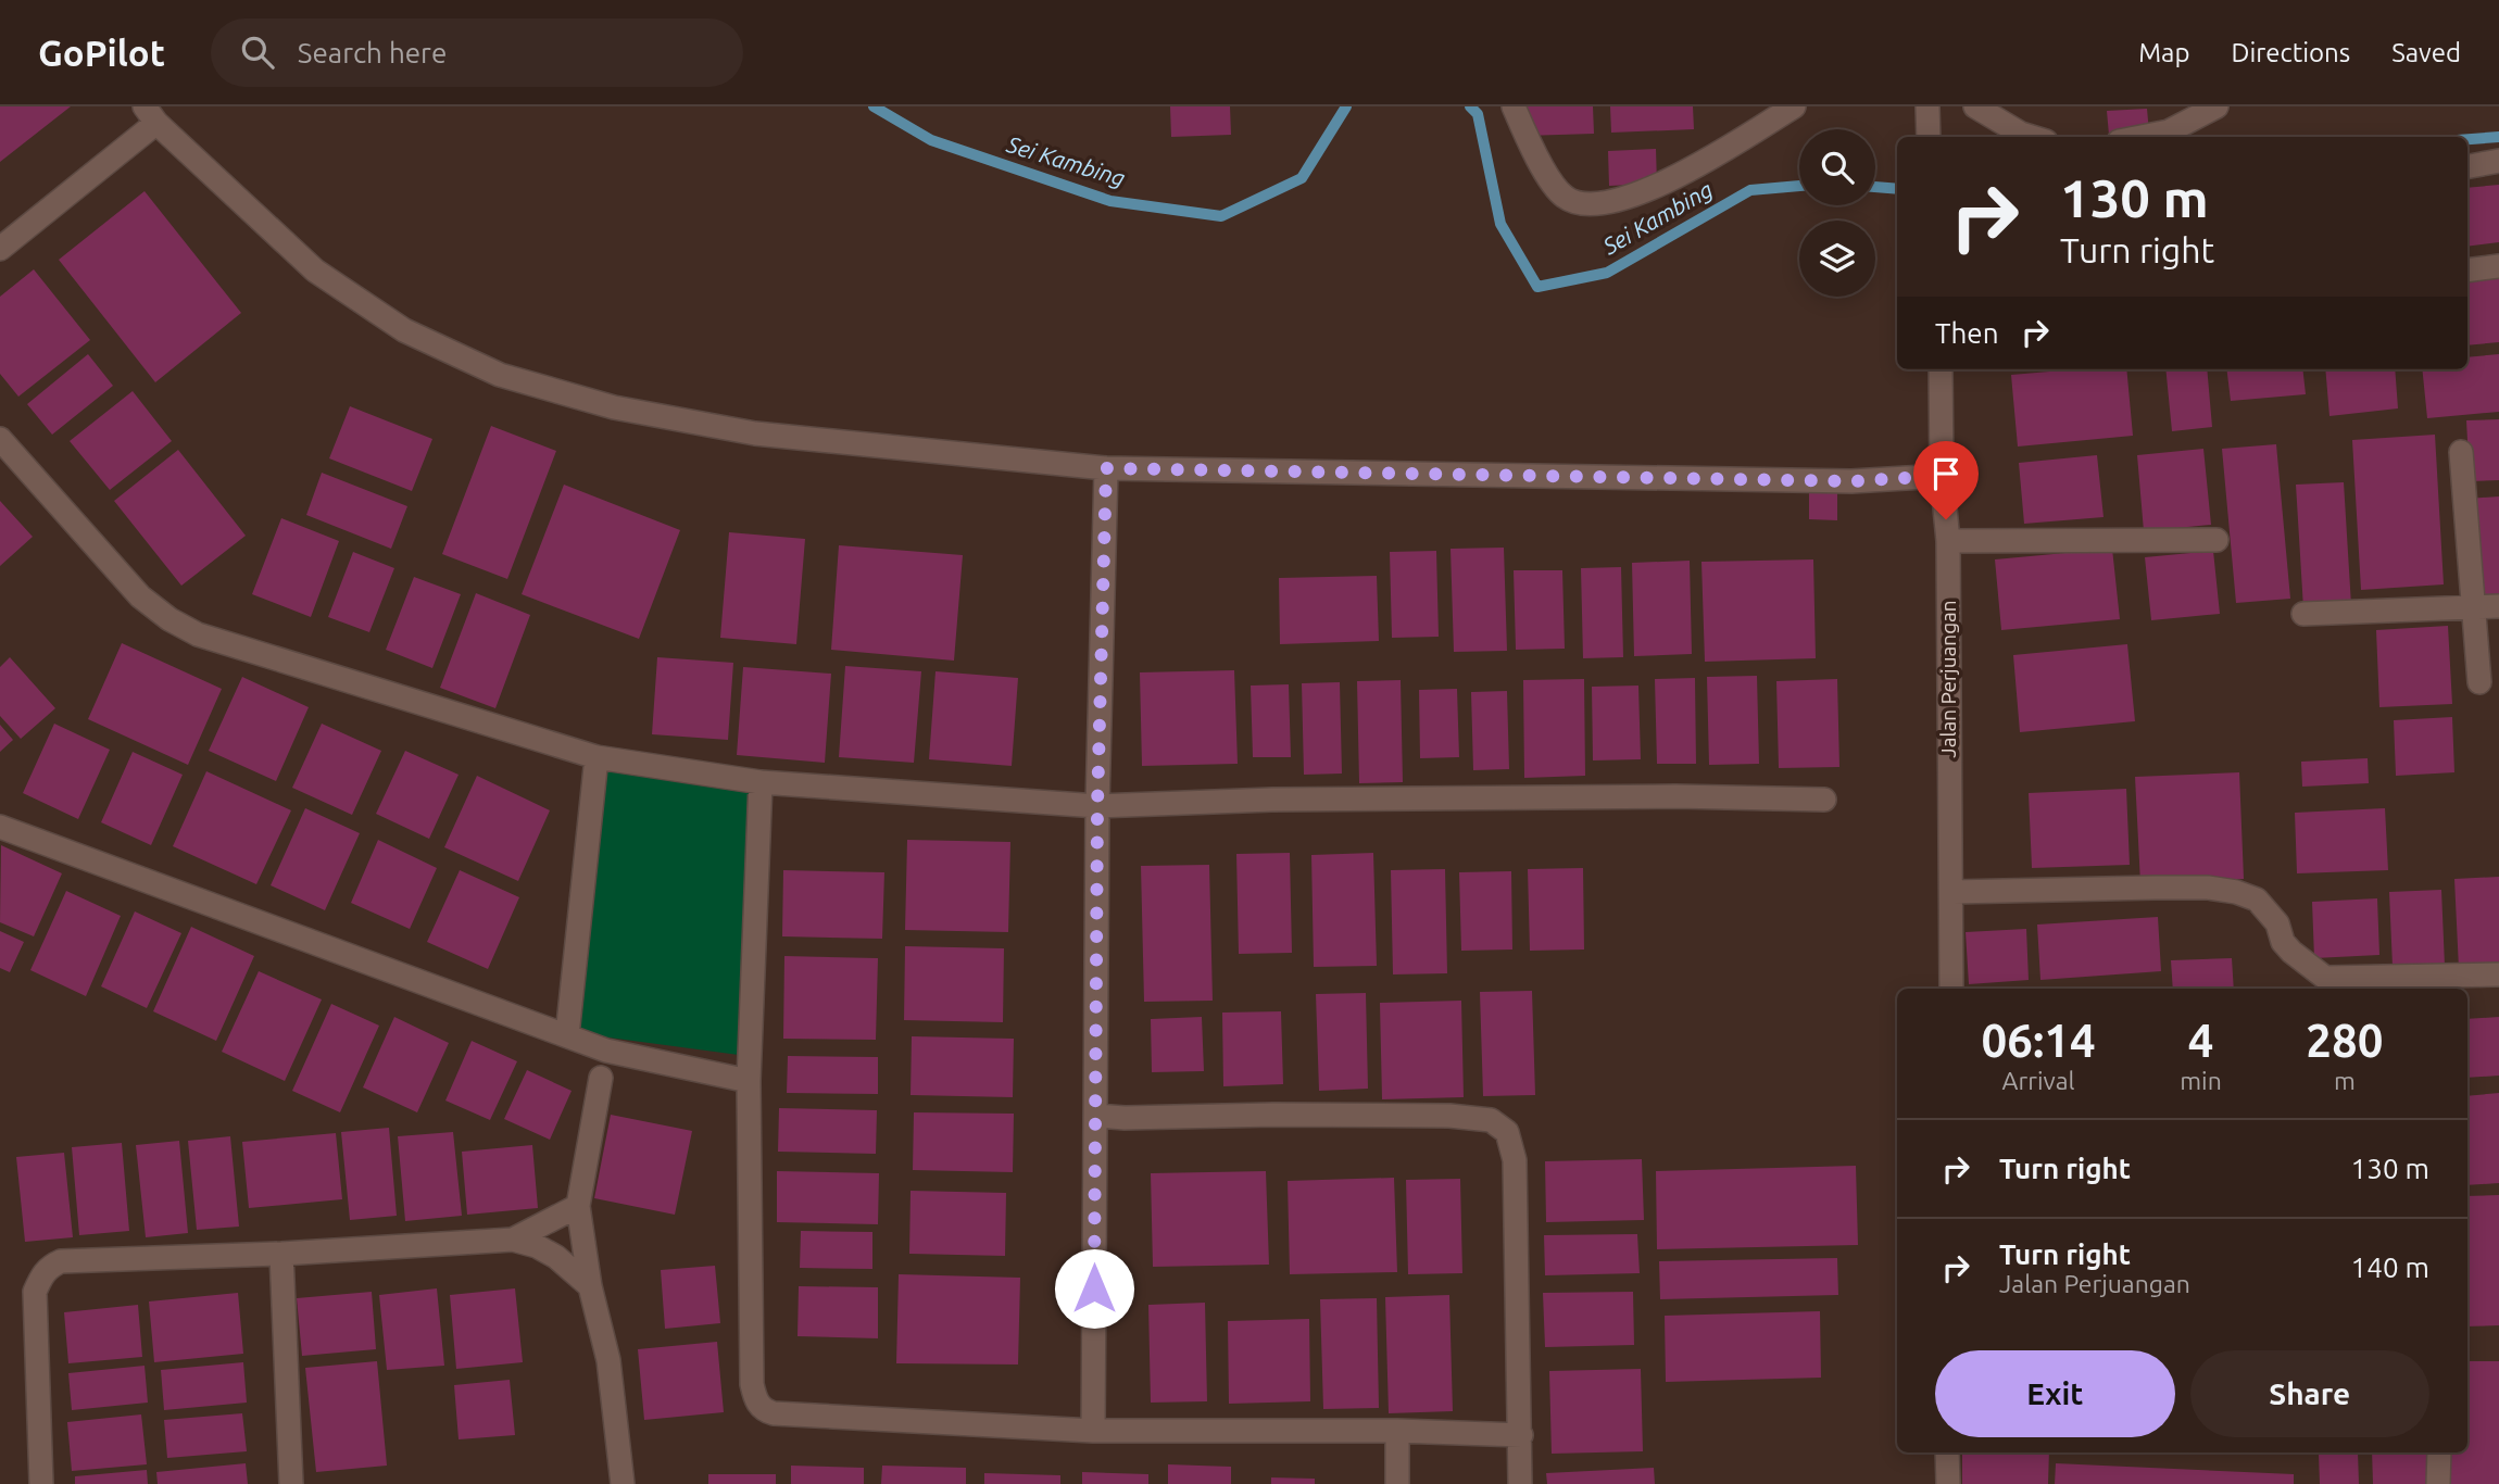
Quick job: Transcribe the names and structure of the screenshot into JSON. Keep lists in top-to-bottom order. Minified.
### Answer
{"streets":{"street":["Jalan Perjuangan"]},"water":["Sei Kambing"],"page":{"header":"GoPilot","search":"Search here","nav":["Map","Directions","Saved"],"turn":["130 m","Turn right"],"then":"Then","eta":["06:14","Arrival","4","min","280","m"],"list":[{"name":"Turn right","value":"130 m"},{"name":"Turn right","note":"Jalan Perjuangan","value":"140 m"}],"buttons":["Exit","Share"]}}
